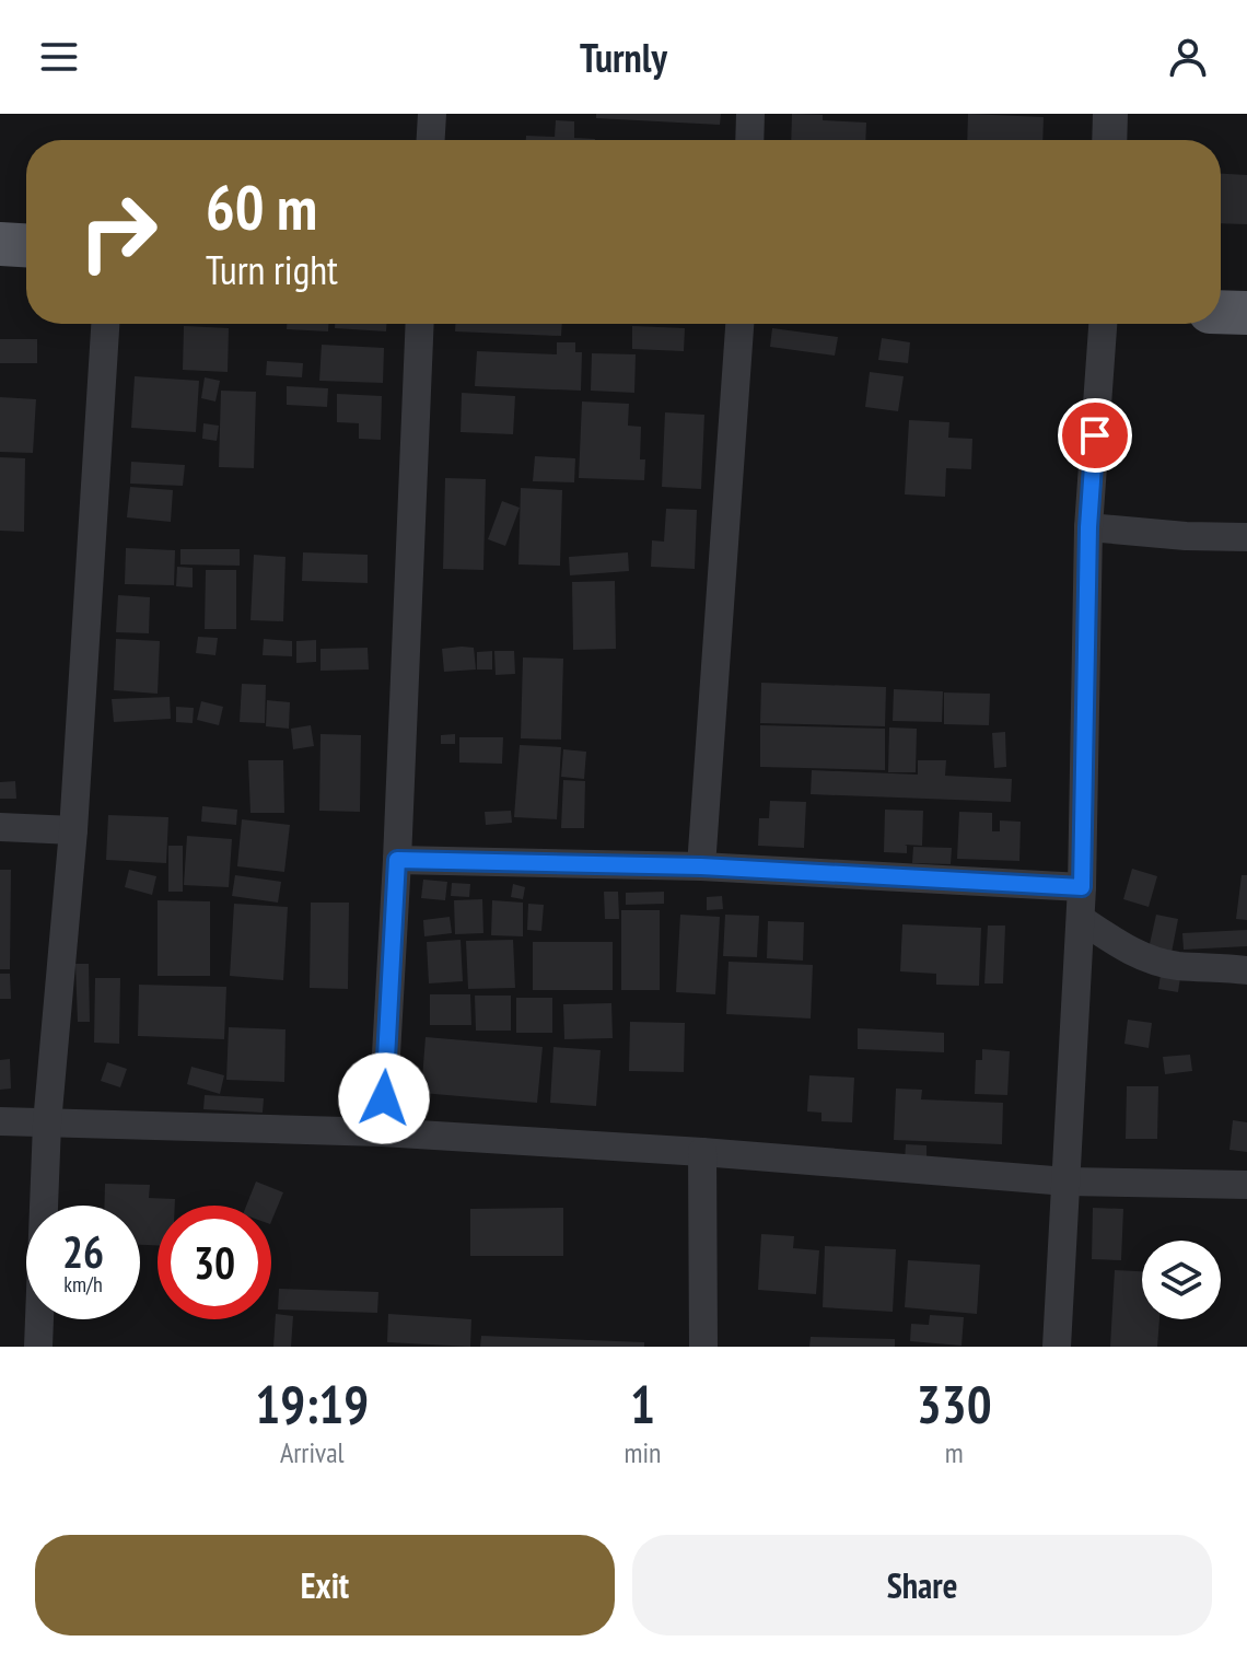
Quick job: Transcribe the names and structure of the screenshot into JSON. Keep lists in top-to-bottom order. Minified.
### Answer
{"page":{"header":"Turnly","turn":["60 m","Turn right"],"speed":"26 km/h","limit":"30","eta":["19:19","Arrival","1","min","330","m"],"buttons":["Exit","Share"]}}
